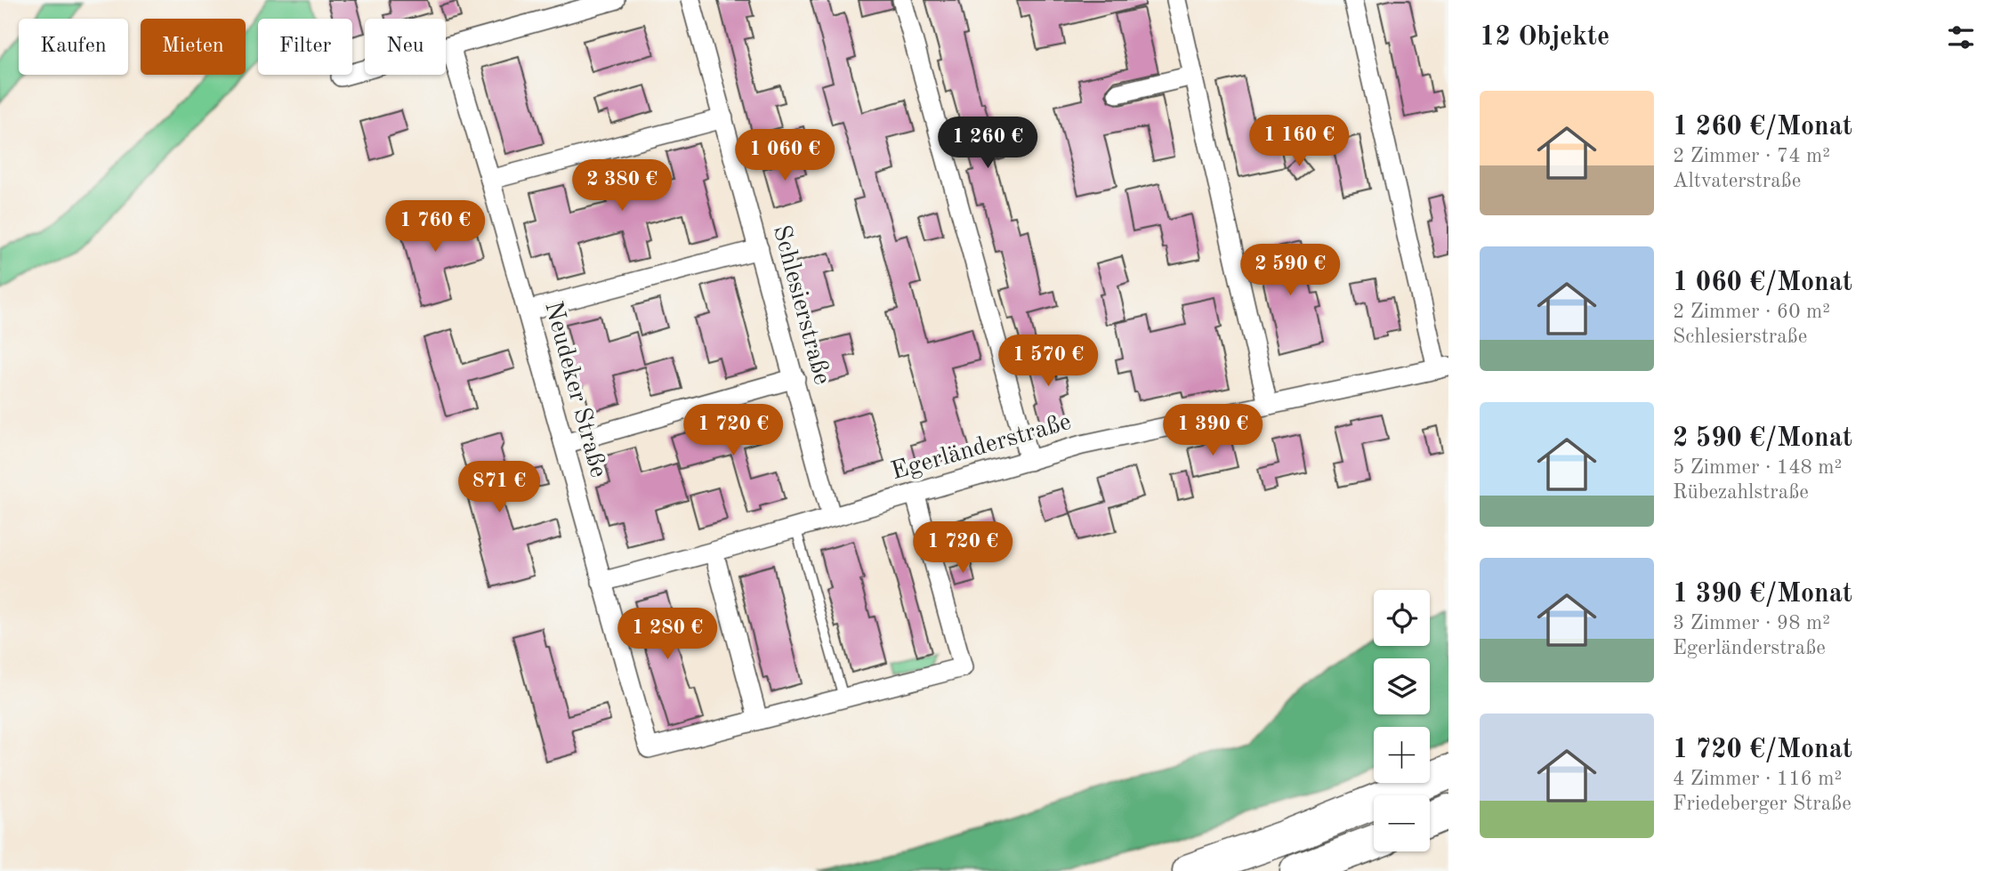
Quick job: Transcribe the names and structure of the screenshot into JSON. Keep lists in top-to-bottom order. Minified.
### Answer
{"streets":{"street":["Schlesierstraße","Neudeker Straße","Egerländerstraße"]},"crossings":[["Schlesierstraße","Egerländerstraße"],["Neudeker Straße","Egerländerstraße"]],"page":{"heading":"12 Objekte","chip":["Kaufen","Mieten","Filter","Neu"],"list":[{"name":"1 260 €/Monat","note":"2 Zimmer · 74 m² · Altvaterstraße"},{"name":"1 060 €/Monat","note":"2 Zimmer · 60 m² · Schlesierstraße"},{"name":"2 590 €/Monat","note":"5 Zimmer · 148 m² · Rübezahlstraße"},{"name":"1 390 €/Monat","note":"3 Zimmer · 98 m² · Egerländerstraße"},{"name":"1 720 €/Monat","note":"4 Zimmer · 116 m² · Friedeberger Straße"}],"price":["1 160 €","1 260 €","1 060 €","2 380 €","1 760 €","2 590 €","1 570 €","1 720 €","1 390 €","871 €","1 720 €","1 280 €"],"map_buttons":["+","−"]}}
